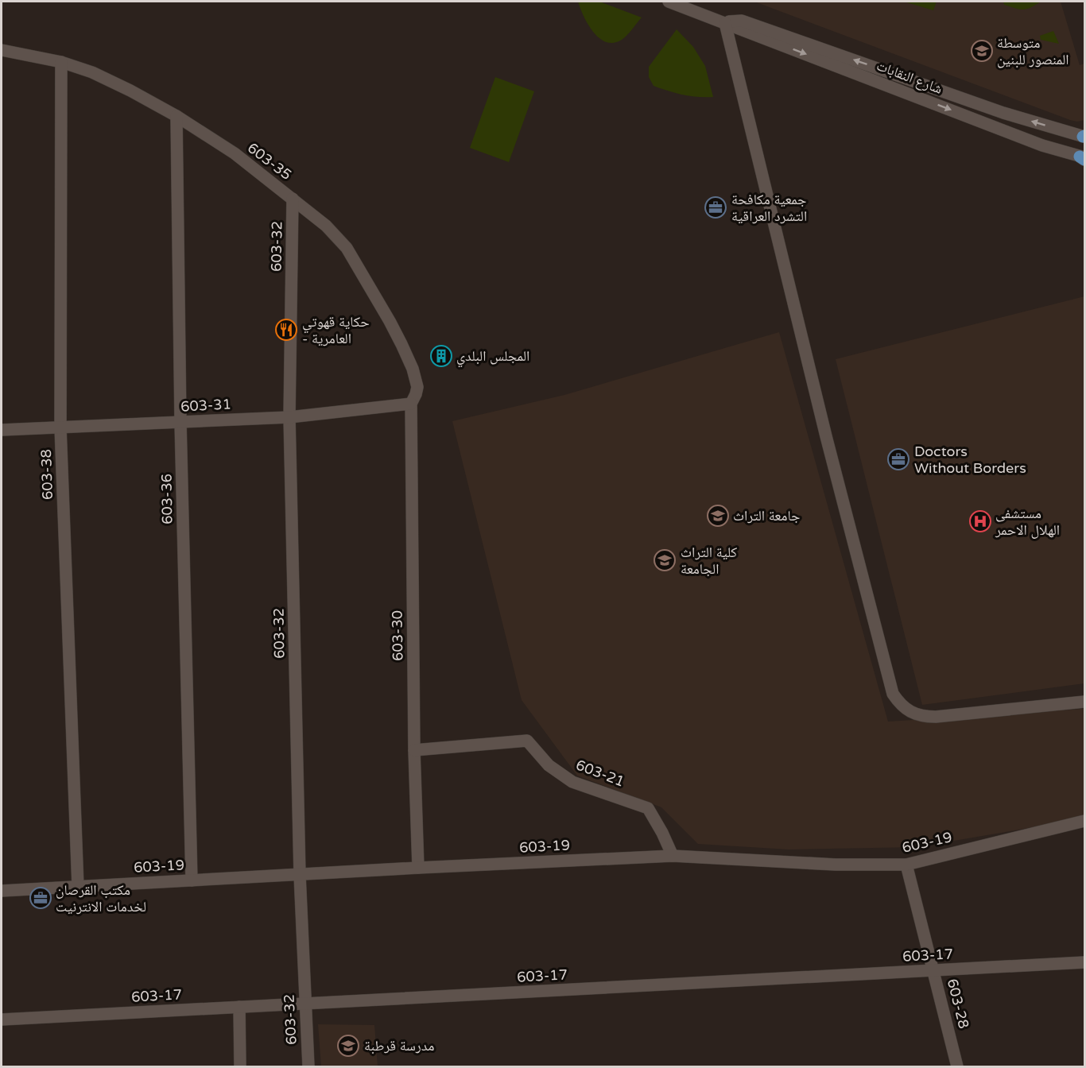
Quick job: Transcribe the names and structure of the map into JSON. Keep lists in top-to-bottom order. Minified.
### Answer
{"streets":{"street":["شارع النقابات","603-35","603-32","603-31","603-38","603-36","603-30","603-21","603-19","603-17","603-28"]},"crossings":[["603-35","603-32"],["603-35","603-31"],["603-35","603-38"],["603-35","603-36"],["603-35","603-30"],["603-32","603-31"],["603-32","603-19"],["603-32","603-17"],["603-31","603-38"],["603-31","603-36"],["603-31","603-30"],["603-38","603-19"],["603-36","603-19"],["603-30","603-21"],["603-30","603-19"],["603-21","603-19"],["603-19","603-28"],["603-17","603-28"]],"places":{"school or university":["متوسطة المنصور للبنين","جامعة التراث","كلية التراث الجامعة","مدرسة قرطبة"],"office":["جمعية مكافحة التشرد العراقية","Doctors Without Borders","مكتب القرصان لخدمات الانترنيت"],"restaurant":["حكاية قهوتي - العامرية"],"building":["المجلس البلدي"],"hospital":["مستشفى الهلال الاحمر"]}}
